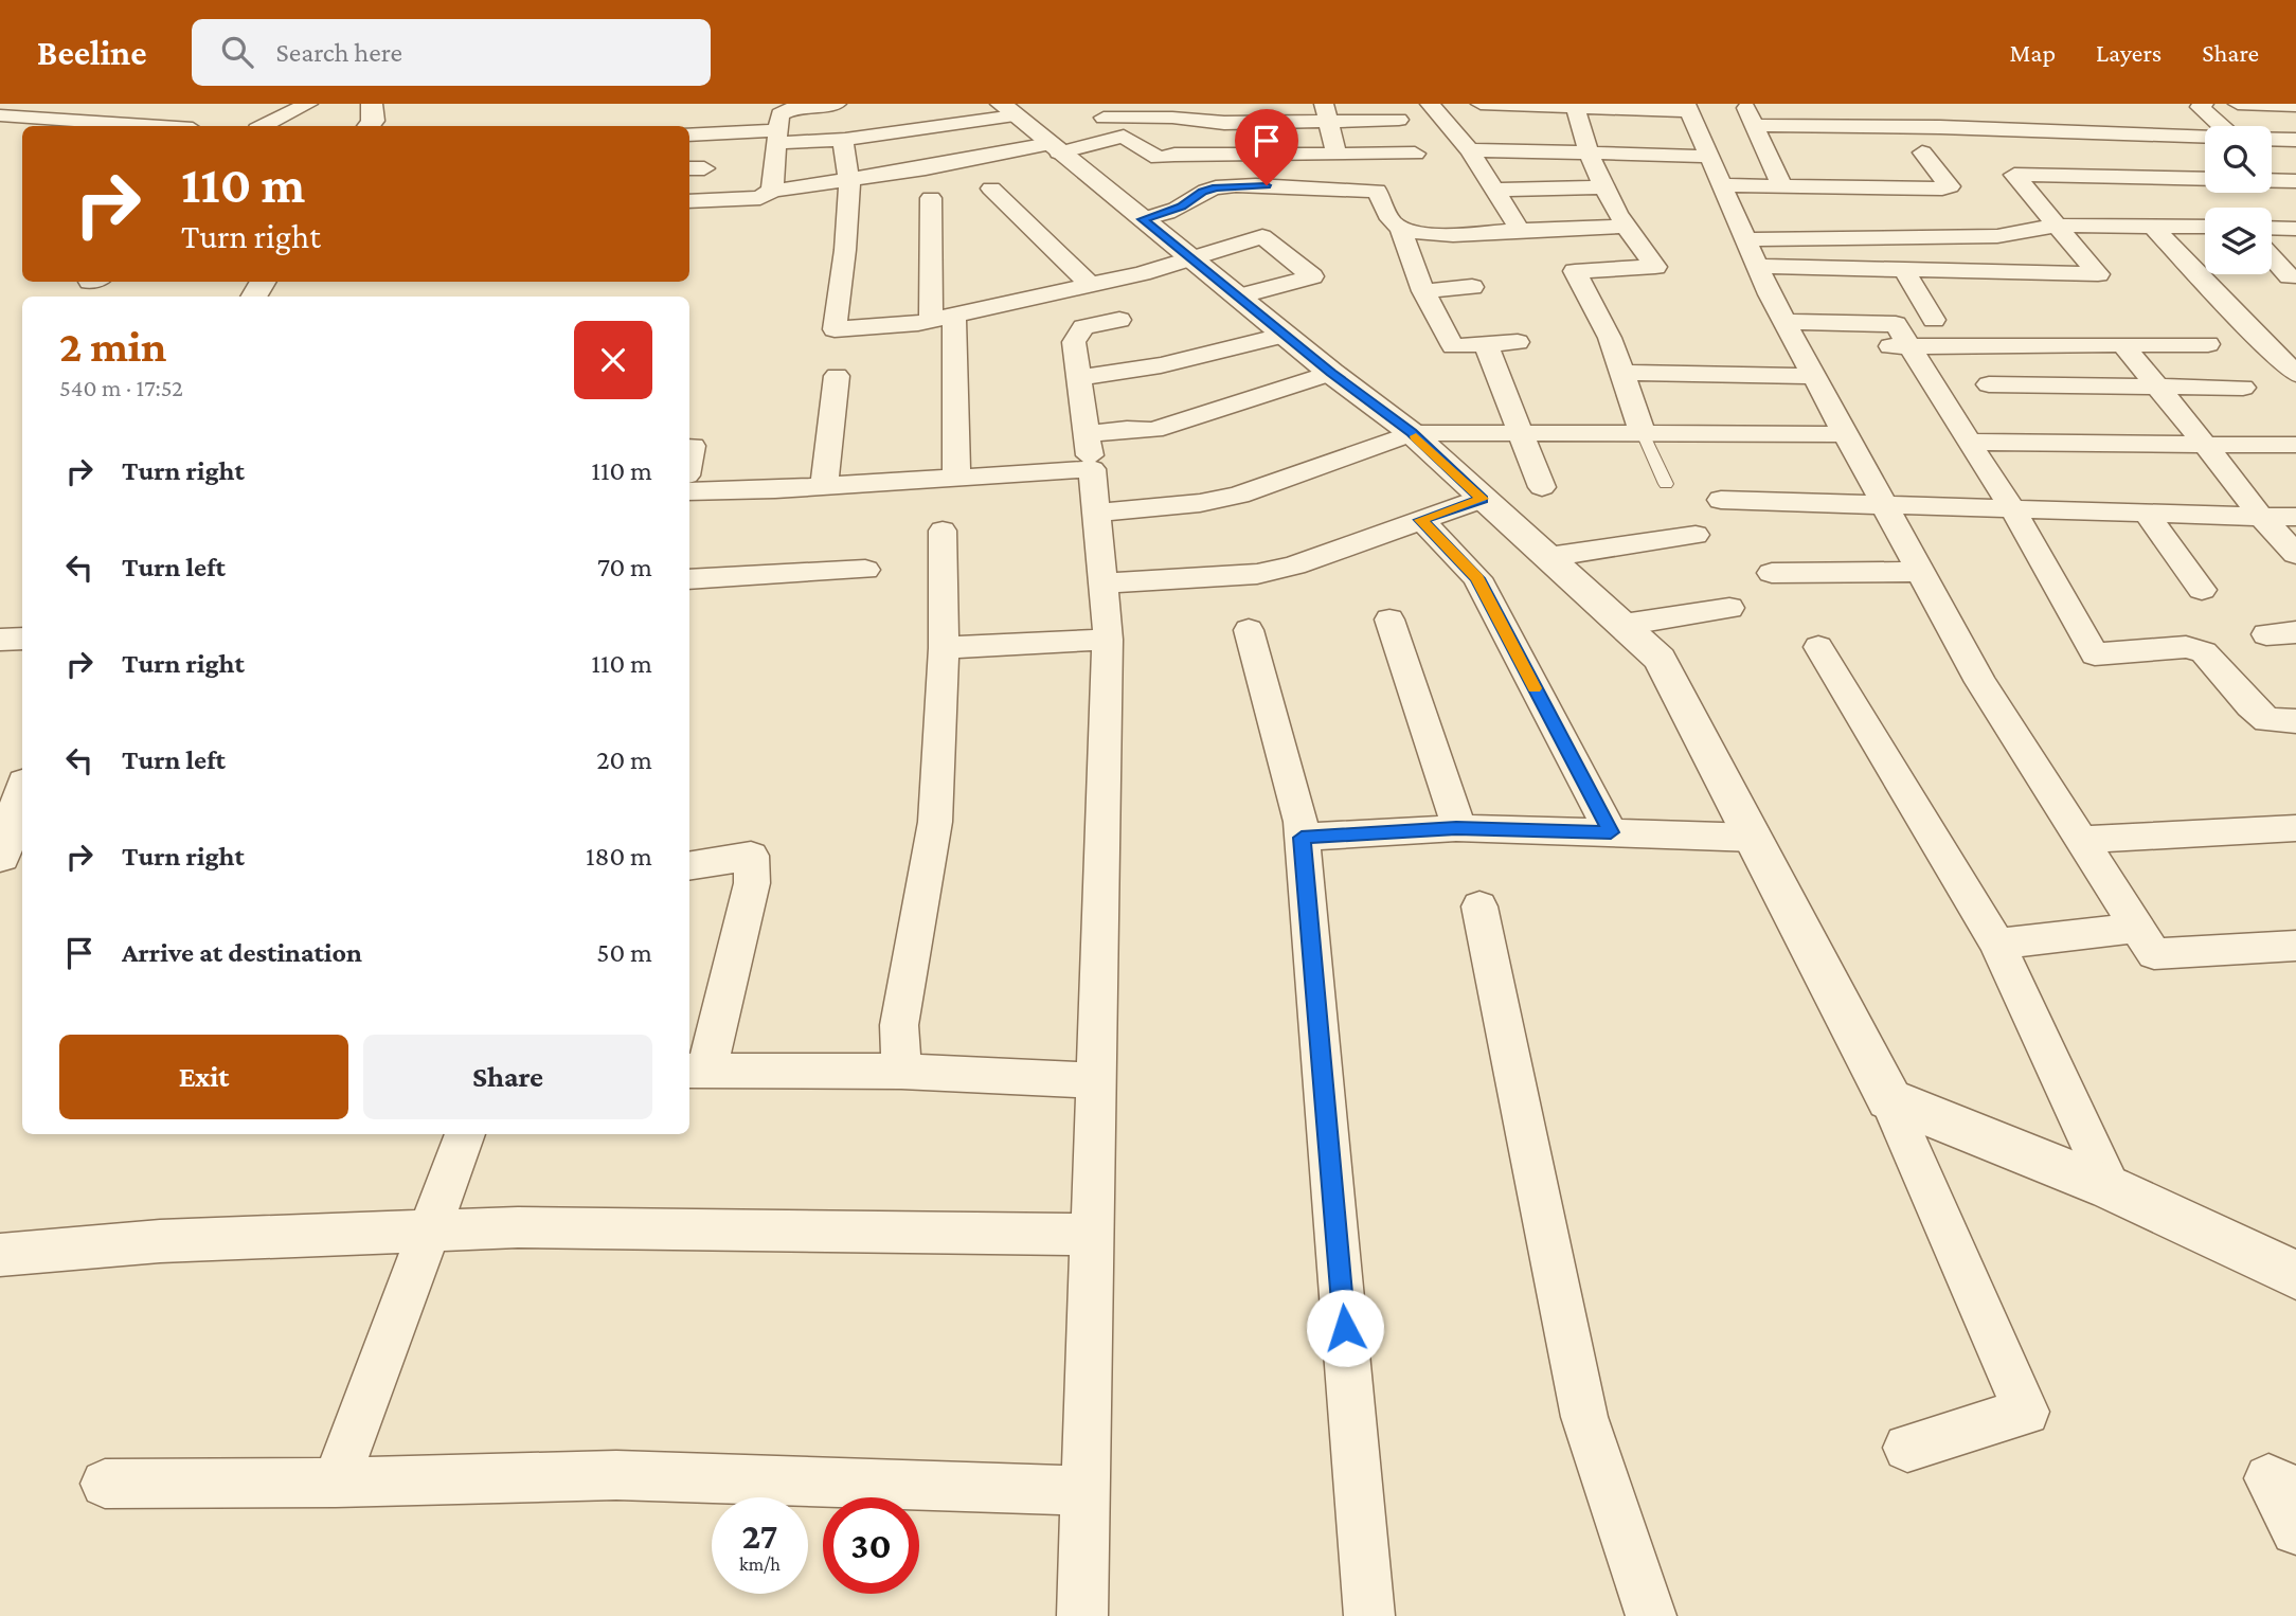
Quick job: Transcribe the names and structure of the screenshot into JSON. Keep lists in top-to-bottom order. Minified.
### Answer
{"page":{"header":"Beeline","search":"Search here","nav":["Map","Layers","Share"],"turn":["110 m","Turn right"],"heading":["2 min","540 m · 17:52"],"list":[{"name":"Turn right","value":"110 m"},{"name":"Turn left","value":"70 m"},{"name":"Turn right","value":"110 m"},{"name":"Turn left","value":"20 m"},{"name":"Turn right","value":"180 m"},{"name":"Arrive at destination","value":"50 m"}],"buttons":["Exit","Share"],"speed":"27 km/h","limit":"30"}}
